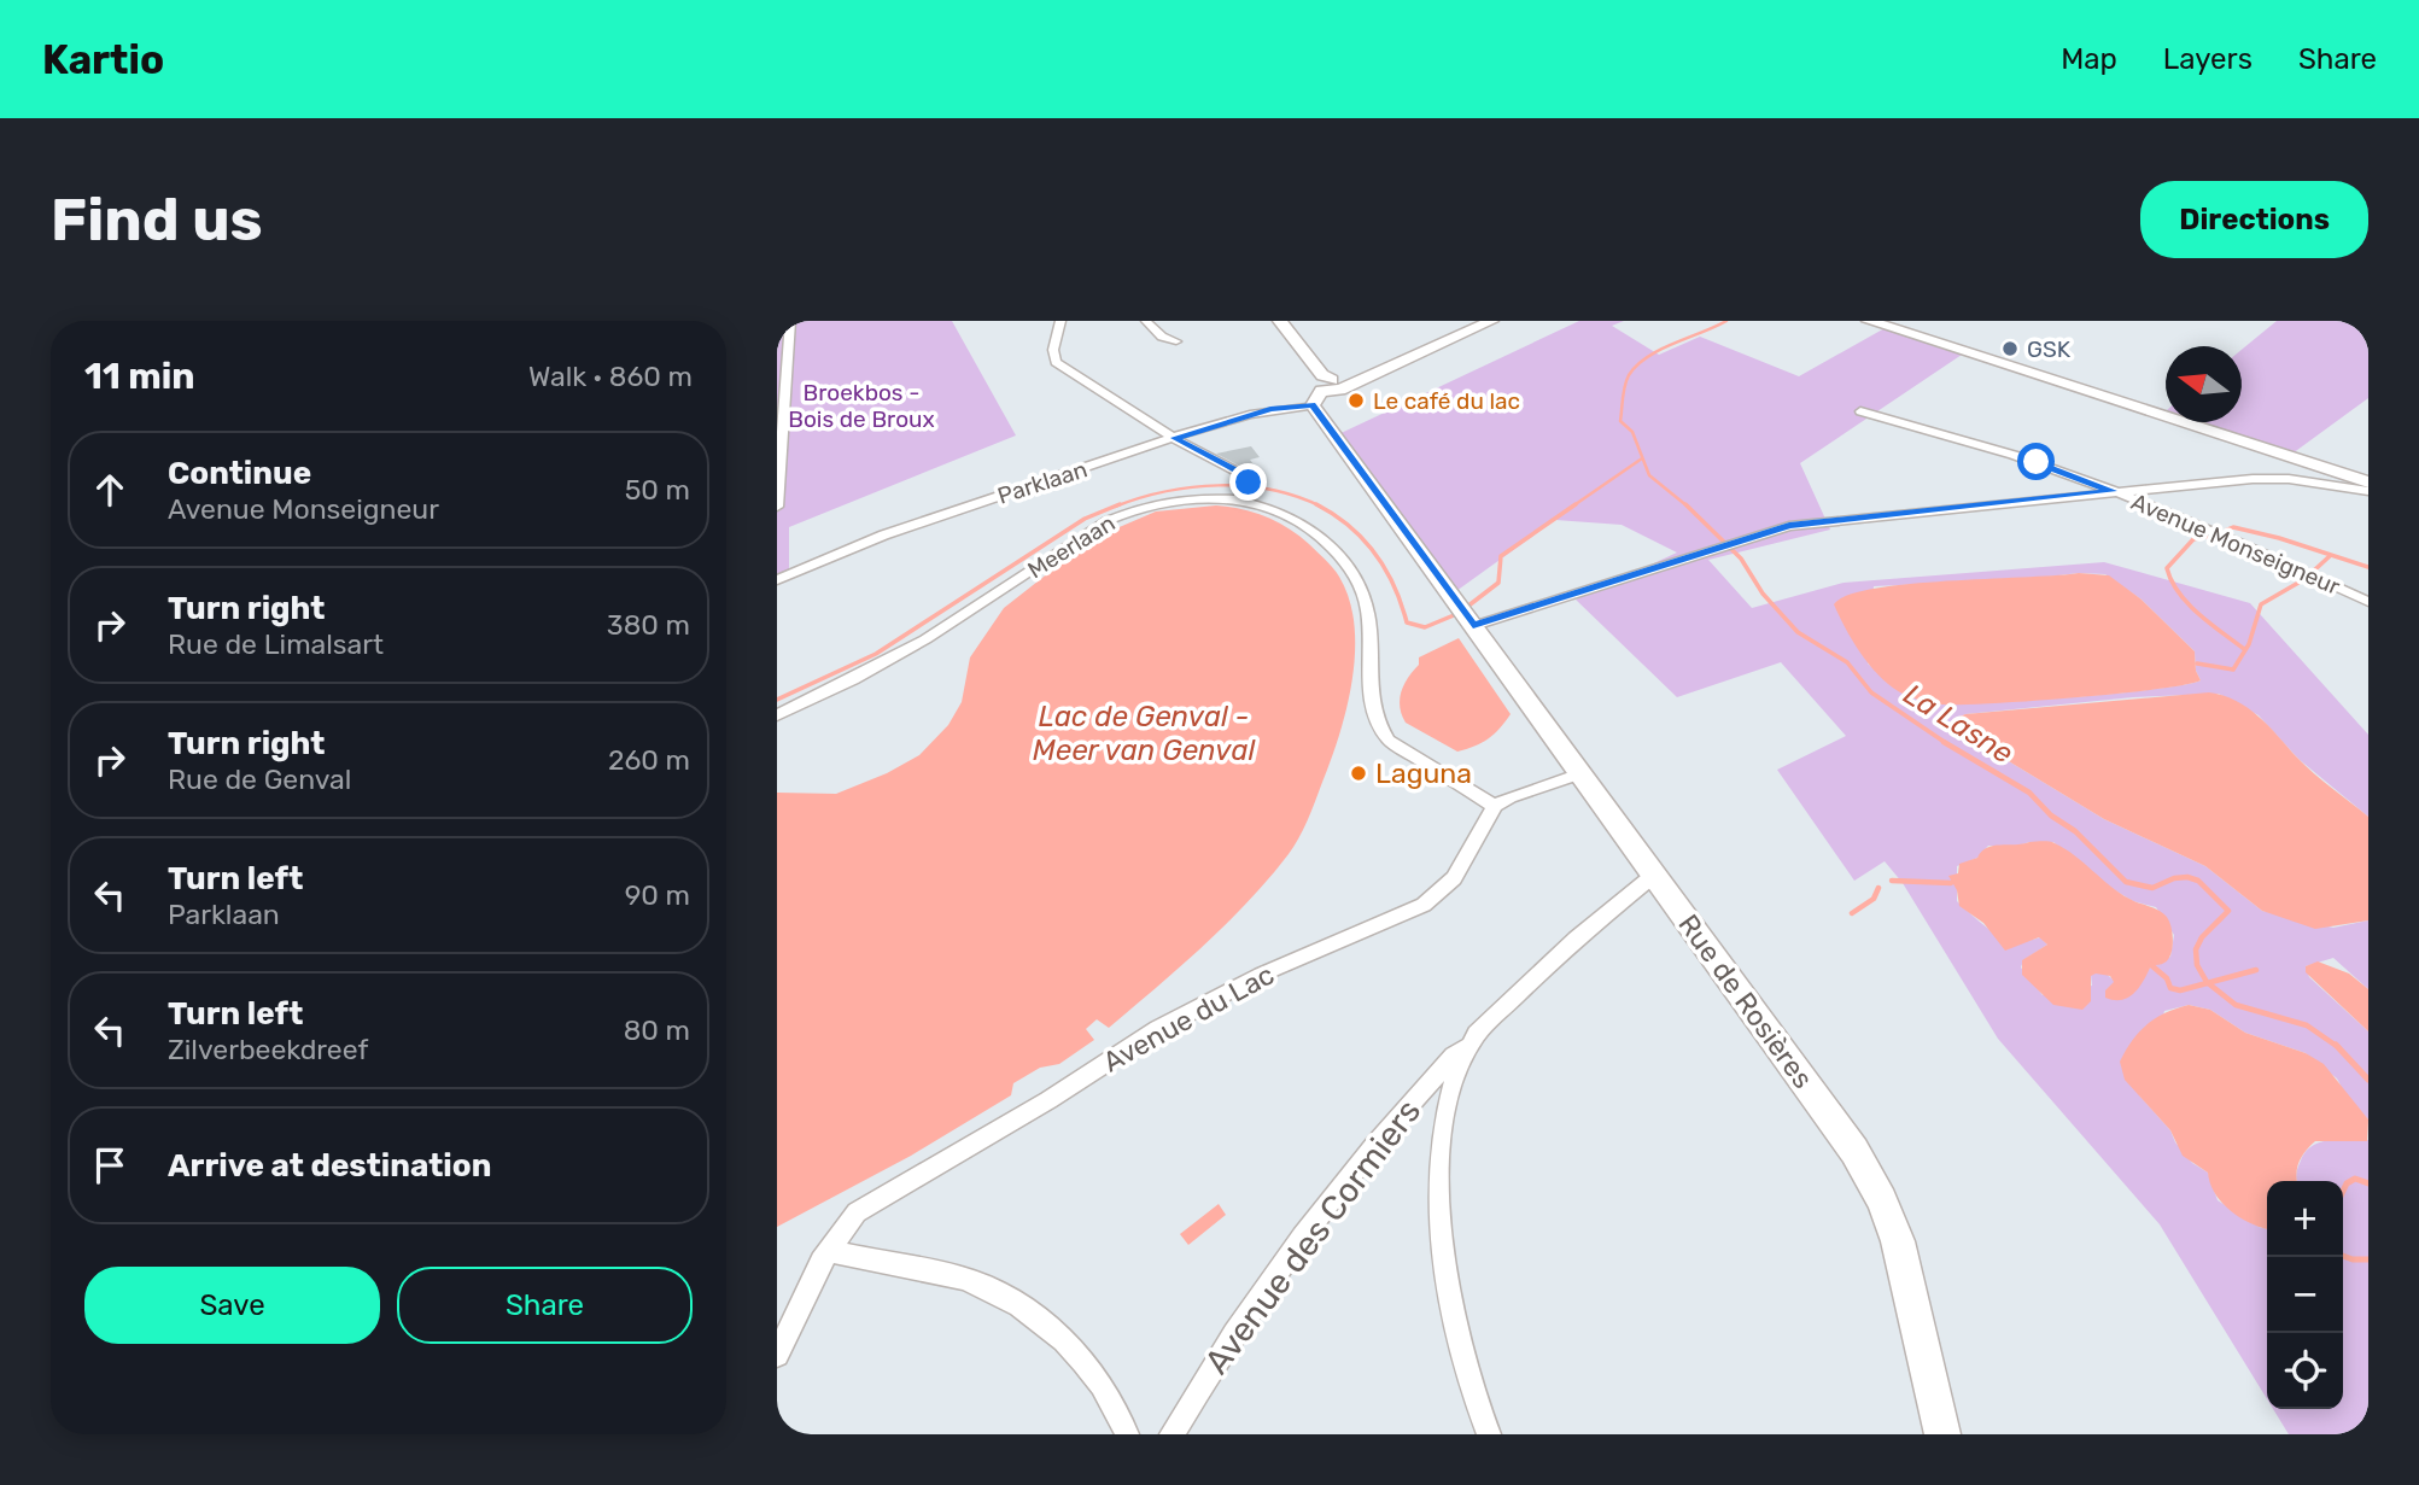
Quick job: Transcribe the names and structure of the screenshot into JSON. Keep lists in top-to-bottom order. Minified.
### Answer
{"streets":{"street":["Parklaan","Avenue Monseigneur","Meerlaan","Rue de Rosières","Avenue du Lac","Avenue des Cormiers"]},"crossings":[["Parklaan","Rue de Rosières"],["Meerlaan","Avenue du Lac"],["Rue de Rosières","Avenue des Cormiers"]],"water":["Lac de Genval - Meer van Genval","La Lasne"],"parks":["Broekbos - Bois de Broux"],"places":["GSK","Le café du lac","Laguna"],"north":"left","page":{"header":"Kartio","nav":["Map","Layers","Share"],"buttons":["Directions",["Save","Share"]],"title":"Find us","heading":["11 min","Walk · 860 m"],"list":[["Continue","Avenue Monseigneur","50 m"],["Turn right","Rue de Limalsart","380 m"],["Turn right","Rue de Genval","260 m"],["Turn left","Parklaan","90 m"],["Turn left","Zilverbeekdreef","80 m"],"Arrive at destination"],"map_buttons":["+","−"]}}
